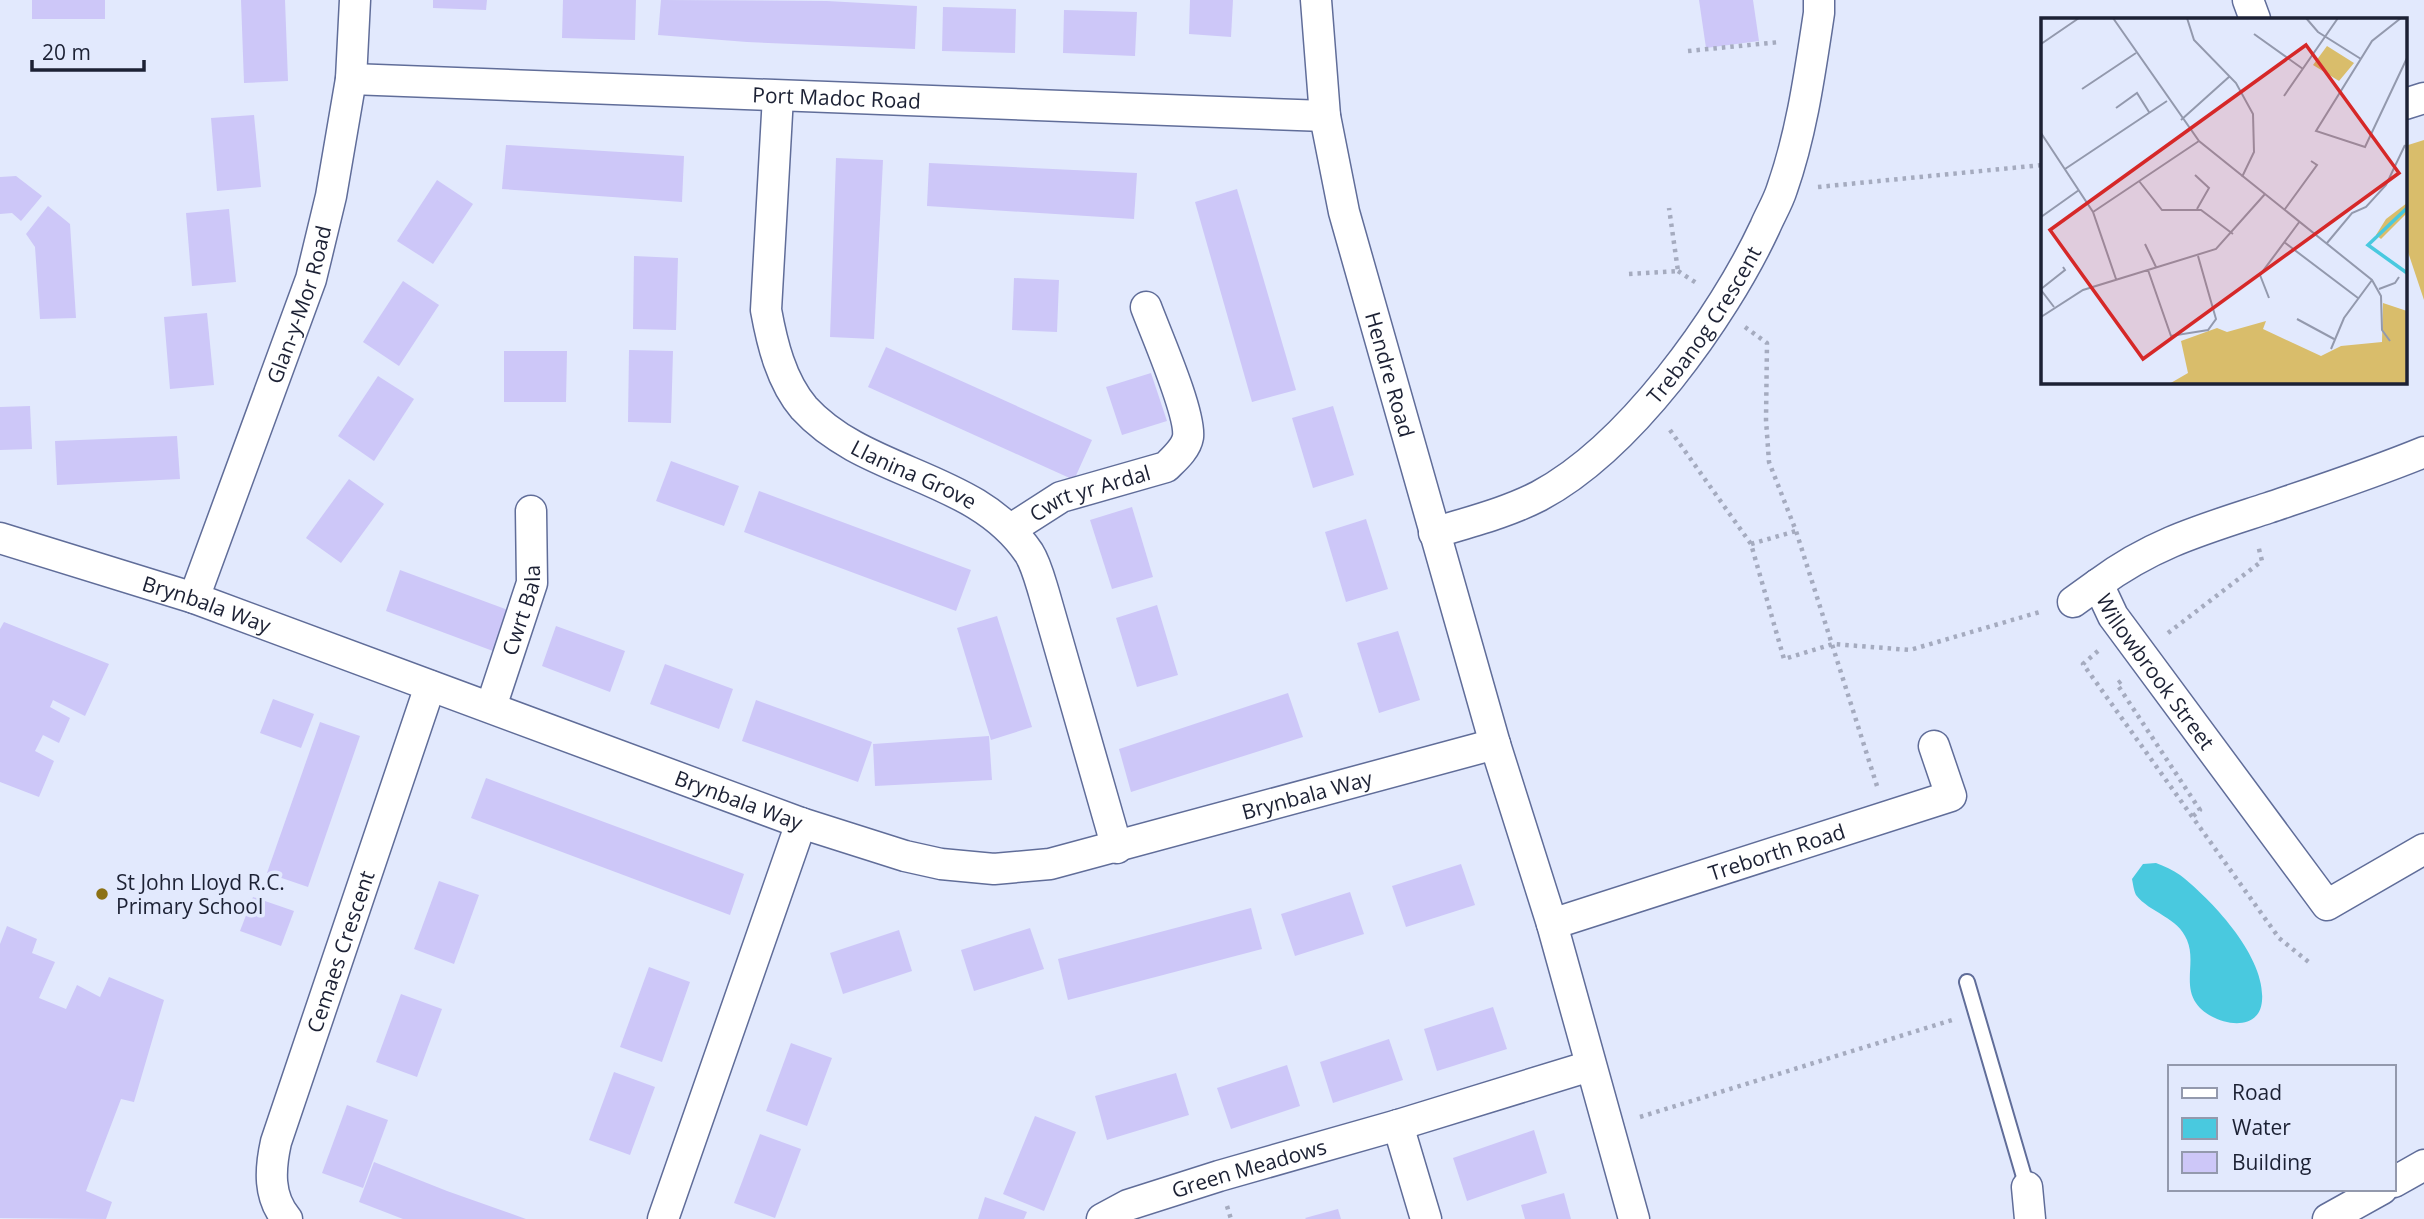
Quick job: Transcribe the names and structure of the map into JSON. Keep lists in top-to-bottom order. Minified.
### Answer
{"streets":{"street":["Port Madoc Road","Glan-y-Mor Road","Trebanog Crescent","Hendre Road","Llanina Grove","Cwrt yr Ardal","Brynbala Way","Cwrt Bala","Willowbrook Street","Treborth Road","Cemaes Crescent","Green Meadows"]},"crossings":[["Port Madoc Road","Glan-y-Mor Road"],["Port Madoc Road","Hendre Road"],["Port Madoc Road","Llanina Grove"],["Glan-y-Mor Road","Brynbala Way"],["Trebanog Crescent","Hendre Road"],["Hendre Road","Brynbala Way"],["Hendre Road","Treborth Road"],["Hendre Road","Green Meadows"],["Llanina Grove","Cwrt yr Ardal"],["Llanina Grove","Brynbala Way"],["Brynbala Way","Cwrt Bala"],["Brynbala Way","Cemaes Crescent"]],"places":["St John Lloyd R.C. Primary School"],"legend":["Road","Water","Building"],"scale_bar":"20 m"}
